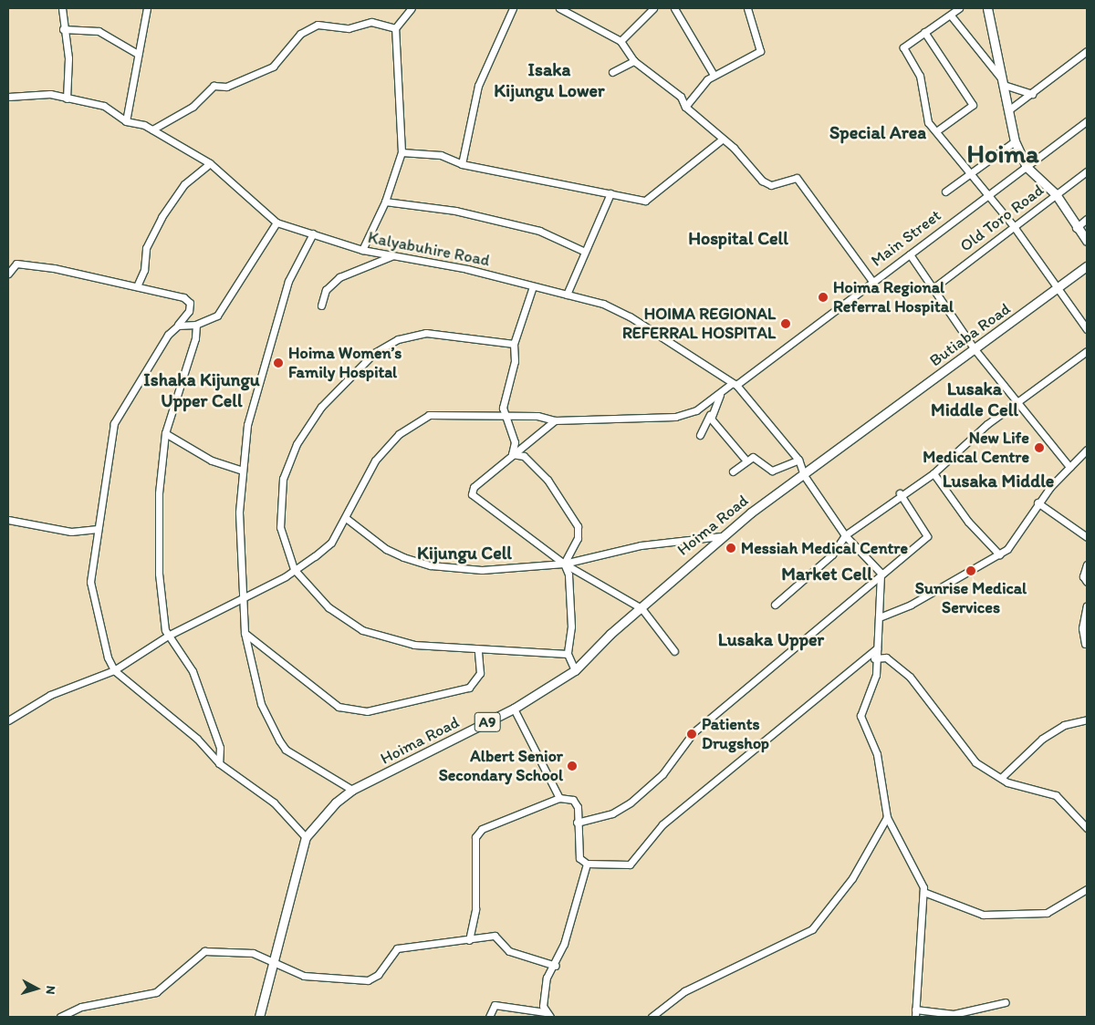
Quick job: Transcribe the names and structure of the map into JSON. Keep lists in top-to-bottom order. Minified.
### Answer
{"streets":{"main road":["Butiaba Road","Hoima Road","A9"],"street":["Old Toro Road","Main Street","Kalyabuhire Road"]},"crossings":[["Main Street","Kalyabuhire Road"],["Kalyabuhire Road","Butiaba Road"],["Kalyabuhire Road","Hoima Road"],["Butiaba Road","Hoima Road"]],"districts":["Isaka Kijungu Lower","Special Area","Hoima","Hospital Cell","Ishaka Kijungu Upper Cell","Lusaka Middle Cell","Lusaka Middle","Kijungu Cell","Market Cell","Lusaka Upper"],"places":["Hoima Regional Referral Hospital","HOIMA REGIONAL REFERRAL HOSPITAL","Hoima Women’s Family Hospital","New Life Medical Centre","Messiah Medical Centre","Sunrise Medical Services","Patients Drugshop","Albert Senior Secondary School"],"north":"right"}
